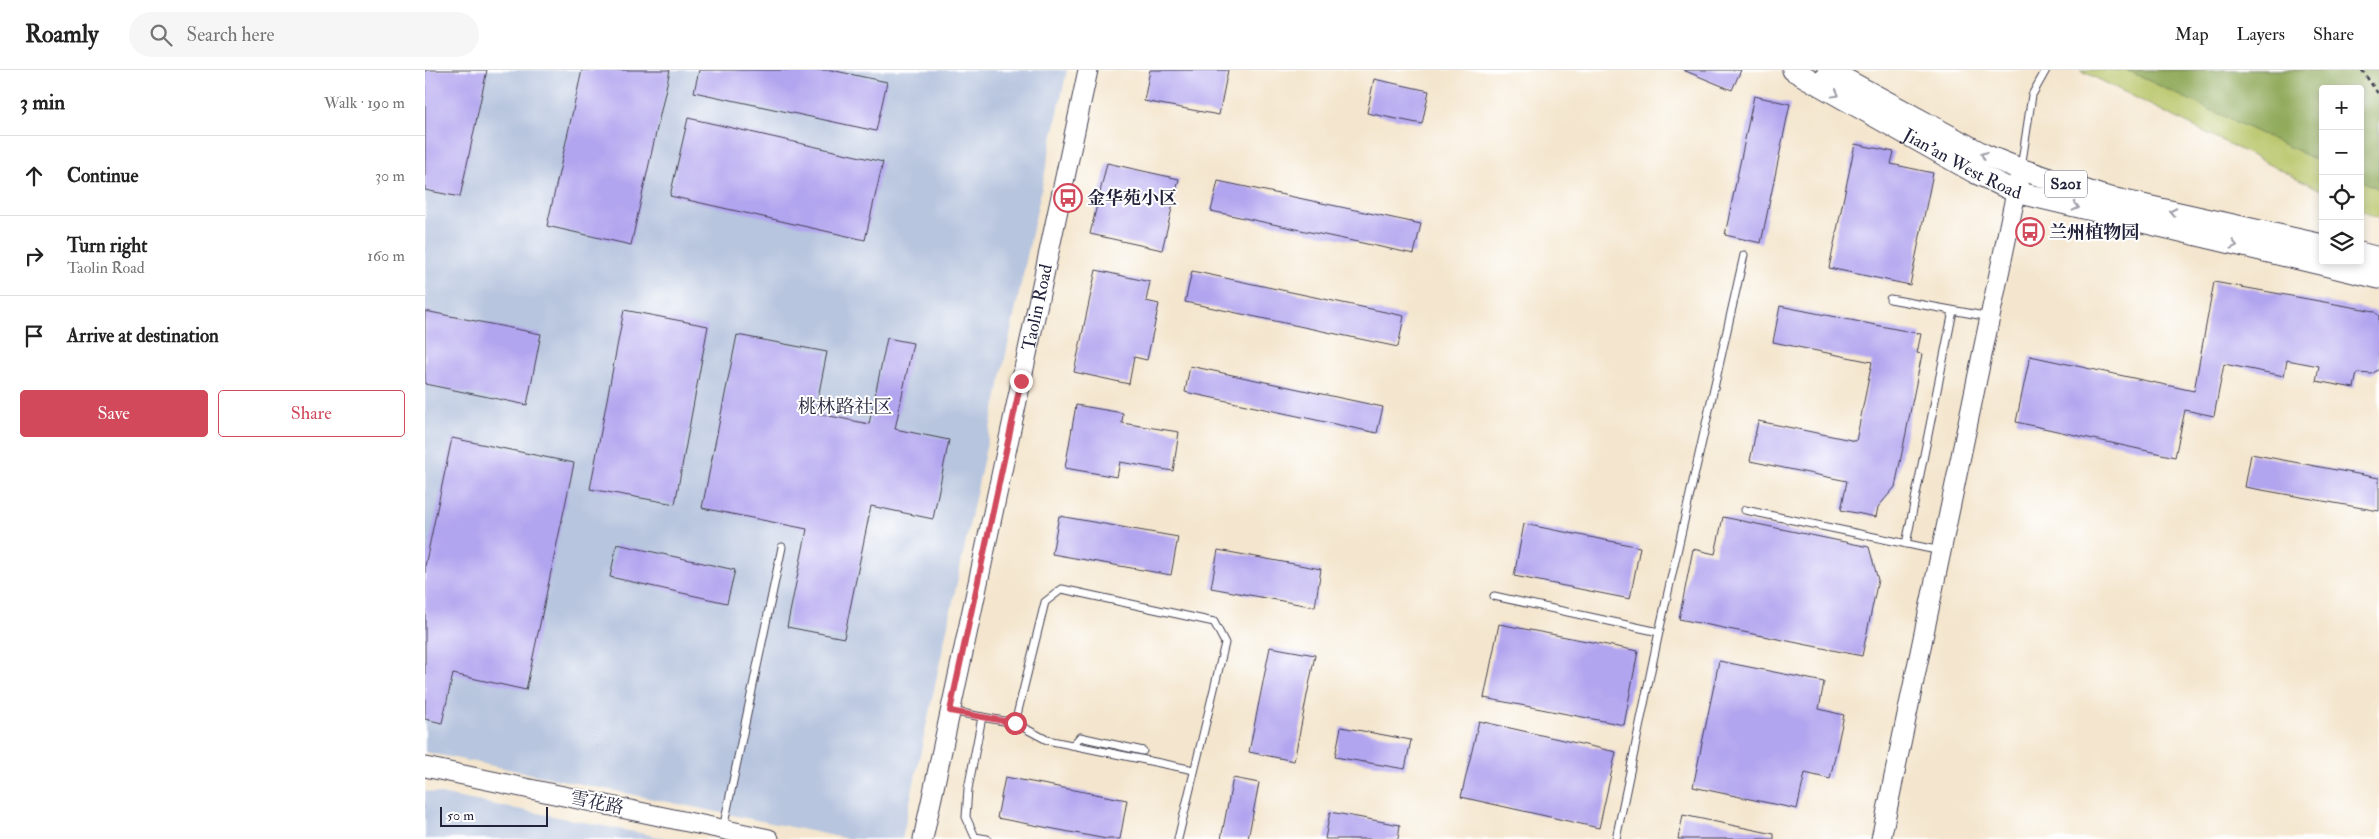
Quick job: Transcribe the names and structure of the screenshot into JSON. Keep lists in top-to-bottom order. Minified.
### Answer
{"streets":{"main road":["Jian'an West Road","S201"],"street":["Taolin Road","雪花路"]},"districts":["桃林路社区"],"places":{"bus stop":["金华苑小区","兰州植物园"]},"scale_bar":"50 m","page":{"header":"Roamly","search":"Search here","nav":["Map","Layers","Share"],"heading":["3 min","Walk · 190 m"],"map_buttons":["+","−"],"list":[["Continue","30 m"],["Turn right","Taolin Road","160 m"],"Arrive at destination"],"buttons":["Save","Share"],"scale":"50 m"}}
